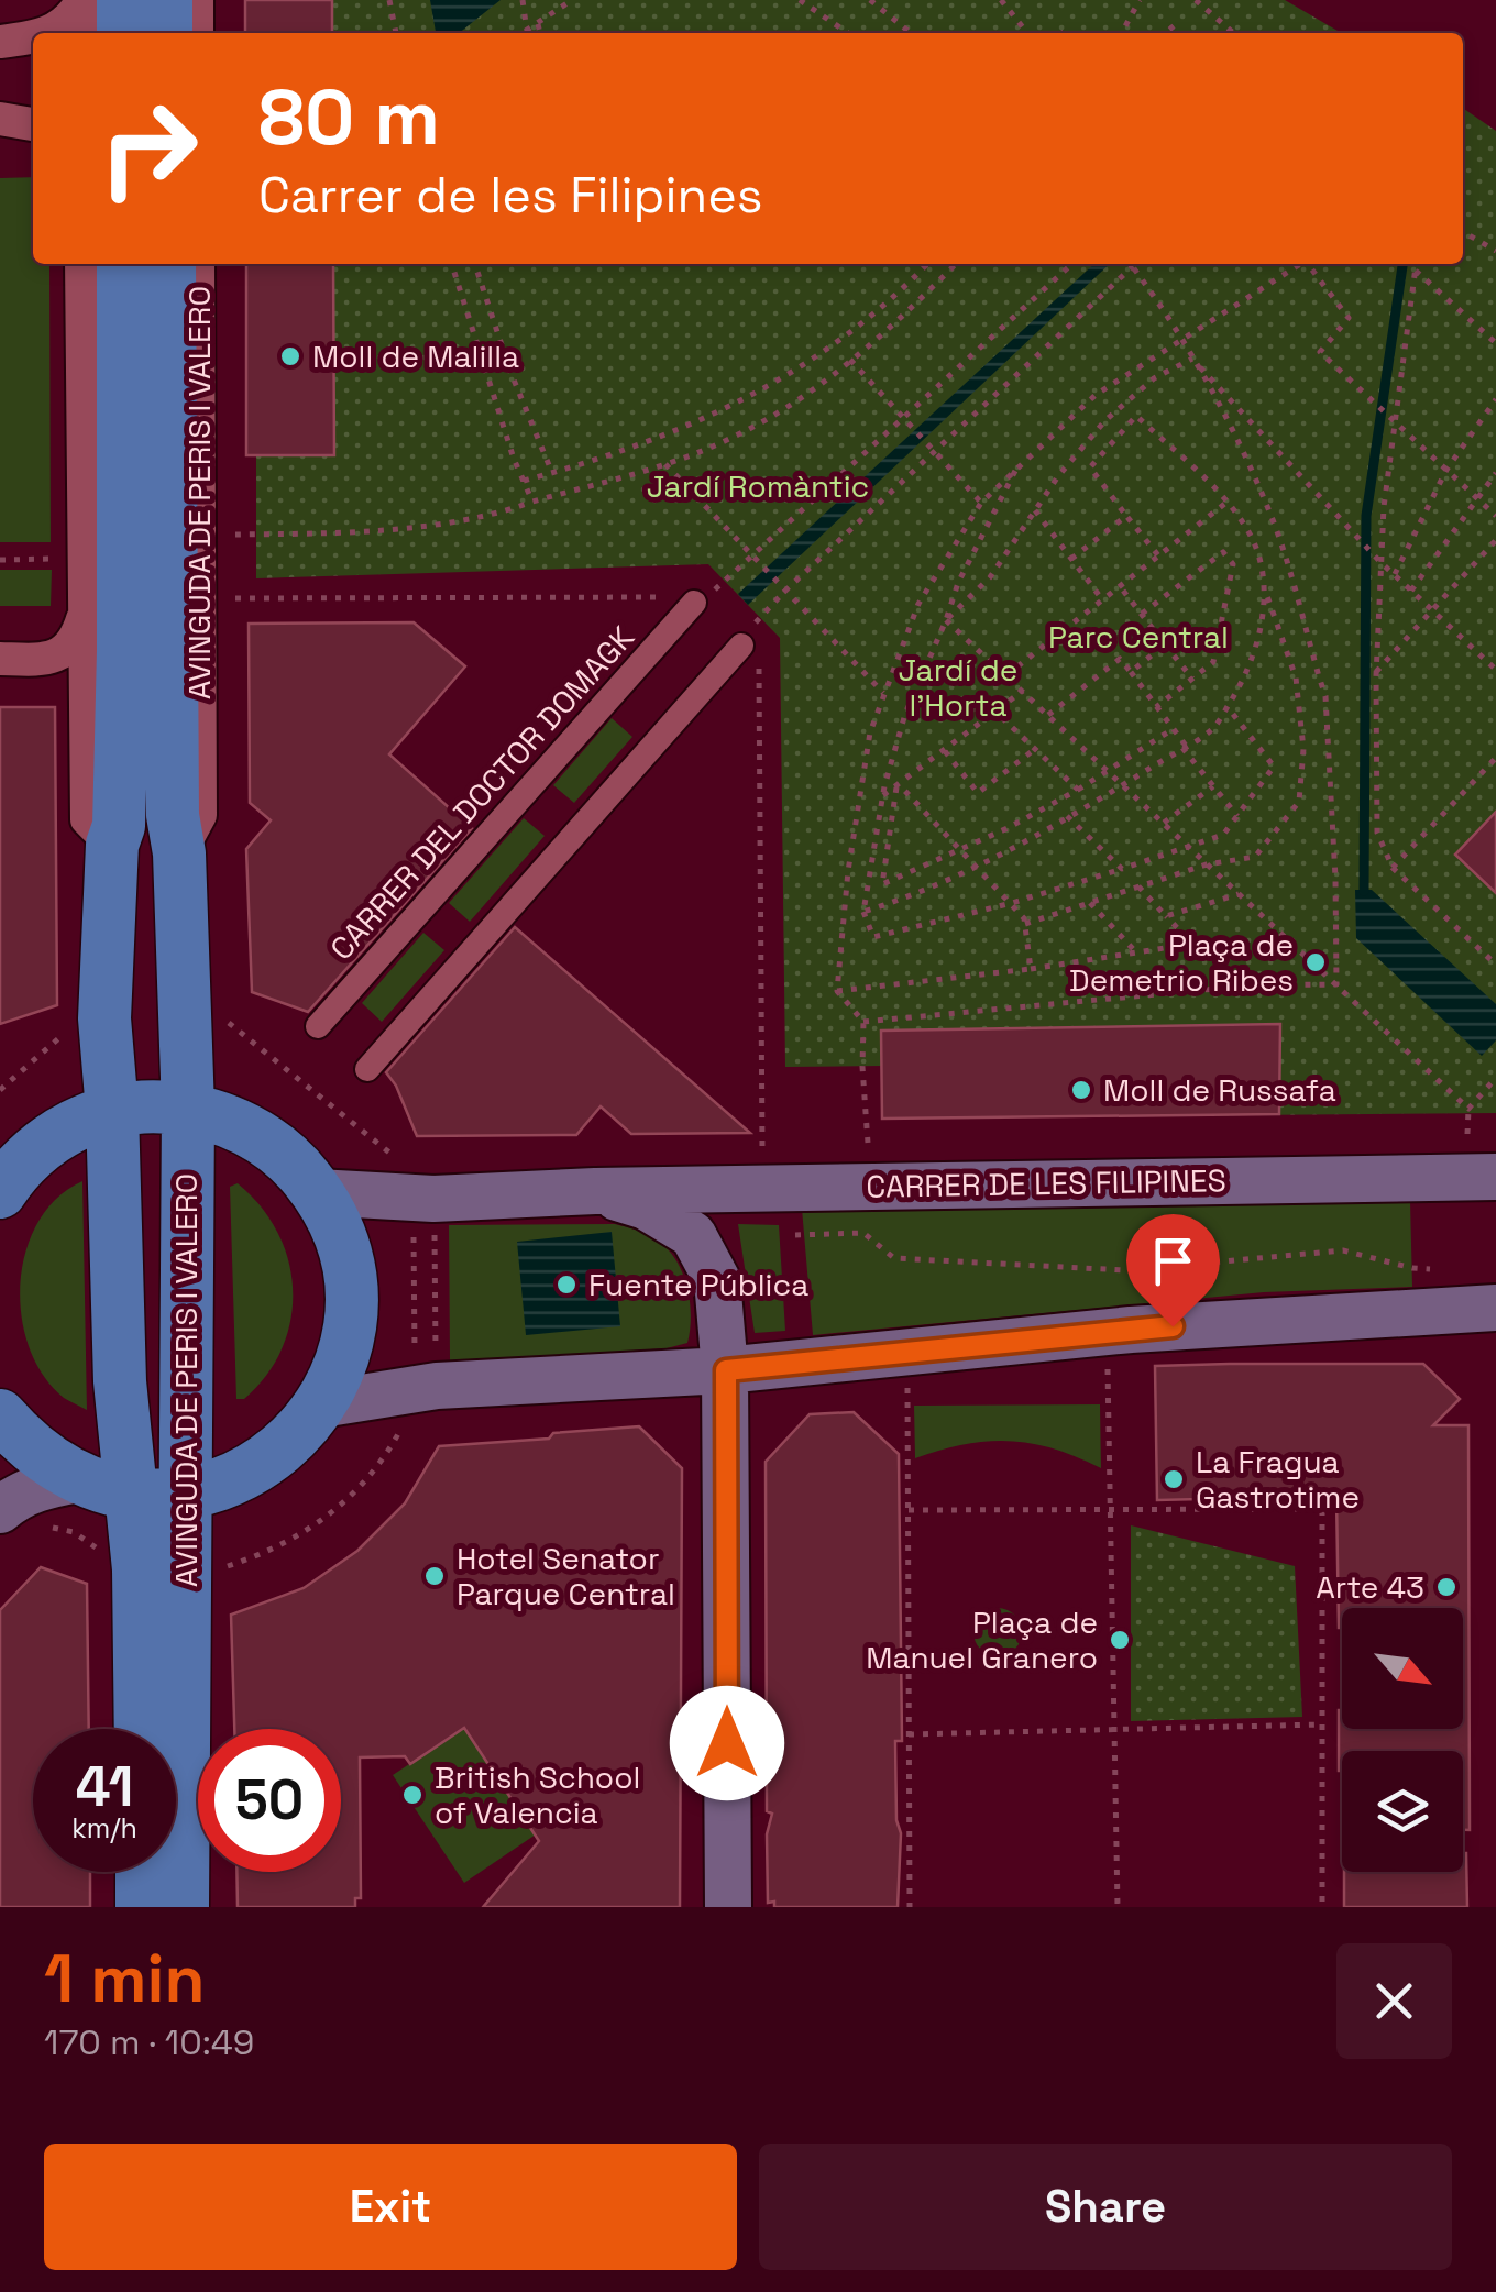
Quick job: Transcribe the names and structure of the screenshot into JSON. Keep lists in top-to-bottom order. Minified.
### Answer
{"streets":{"main road":["AVINGUDA DE PERIS I VALERO","CARRER DE LES FILIPINES"],"street":["CARRER DEL DOCTOR DOMAGK"]},"parks":["Jardí Romàntic","Parc Central","Jardí de l'Horta"],"places":["Moll de Malilla","Plaça de Demetrio Ribes","Moll de Russafa","Fuente Pública","La Fragua Gastrotime","Hotel Senator Parque Central","Arte 43","Plaça de Manuel Granero","British School of Valencia"],"north":"bottom right","page":{"turn":["80 m","Carrer de les Filipines"],"speed":"41 km/h","limit":"50","heading":["1 min","170 m · 10:49"],"buttons":["Exit","Share"]}}
